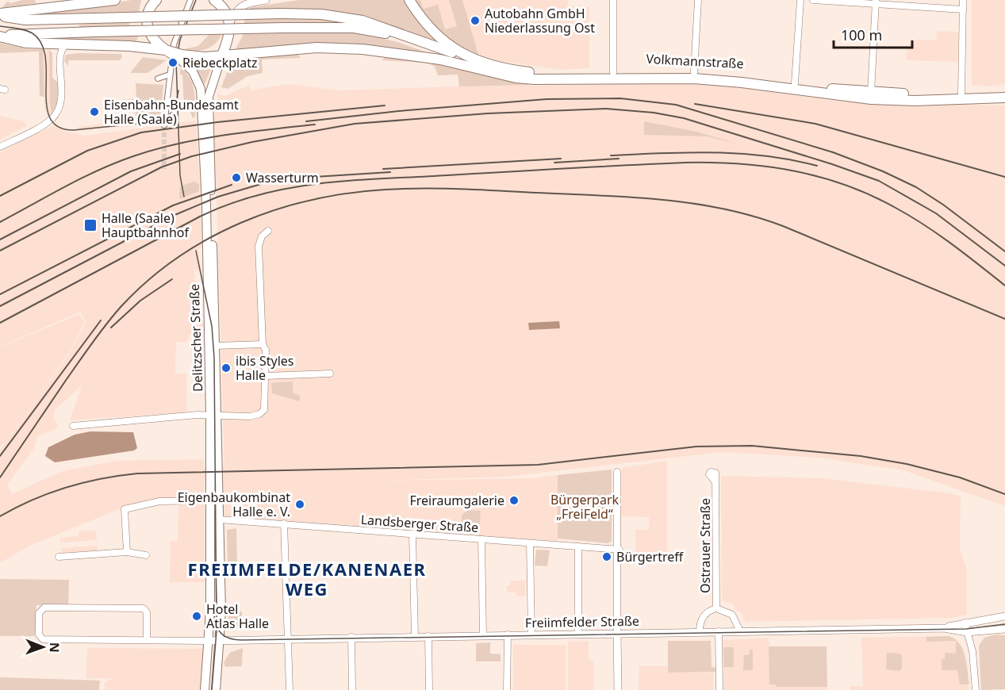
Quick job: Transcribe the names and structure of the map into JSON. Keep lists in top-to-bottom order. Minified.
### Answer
{"streets":{"main road":["Volkmannstraße","Delitzscher Straße"],"street":["Landsberger Straße","Ostrauer Straße","Freiimfelder Straße"]},"crossings":[["Delitzscher Straße","Landsberger Straße"],["Delitzscher Straße","Freiimfelder Straße"],["Ostrauer Straße","Freiimfelder Straße"]],"districts":["FREIIMFELDE/KANENAER WEG"],"parks":["Bürgerpark „FreiFeld“"],"places":{"other":["Autobahn GmbH Niederlassung Ost","Riebeckplatz","Eisenbahn-Bundesamt Halle (Saale)","Wasserturm","ibis Styles Halle","Freiraumgalerie","Eigenbaukombinat Halle e. V.","Bürgertreff","Hotel Atlas Halle"],"transit":["Halle (Saale) Hauptbahnhof"]},"scale_bar":"100 m","north":"right"}
